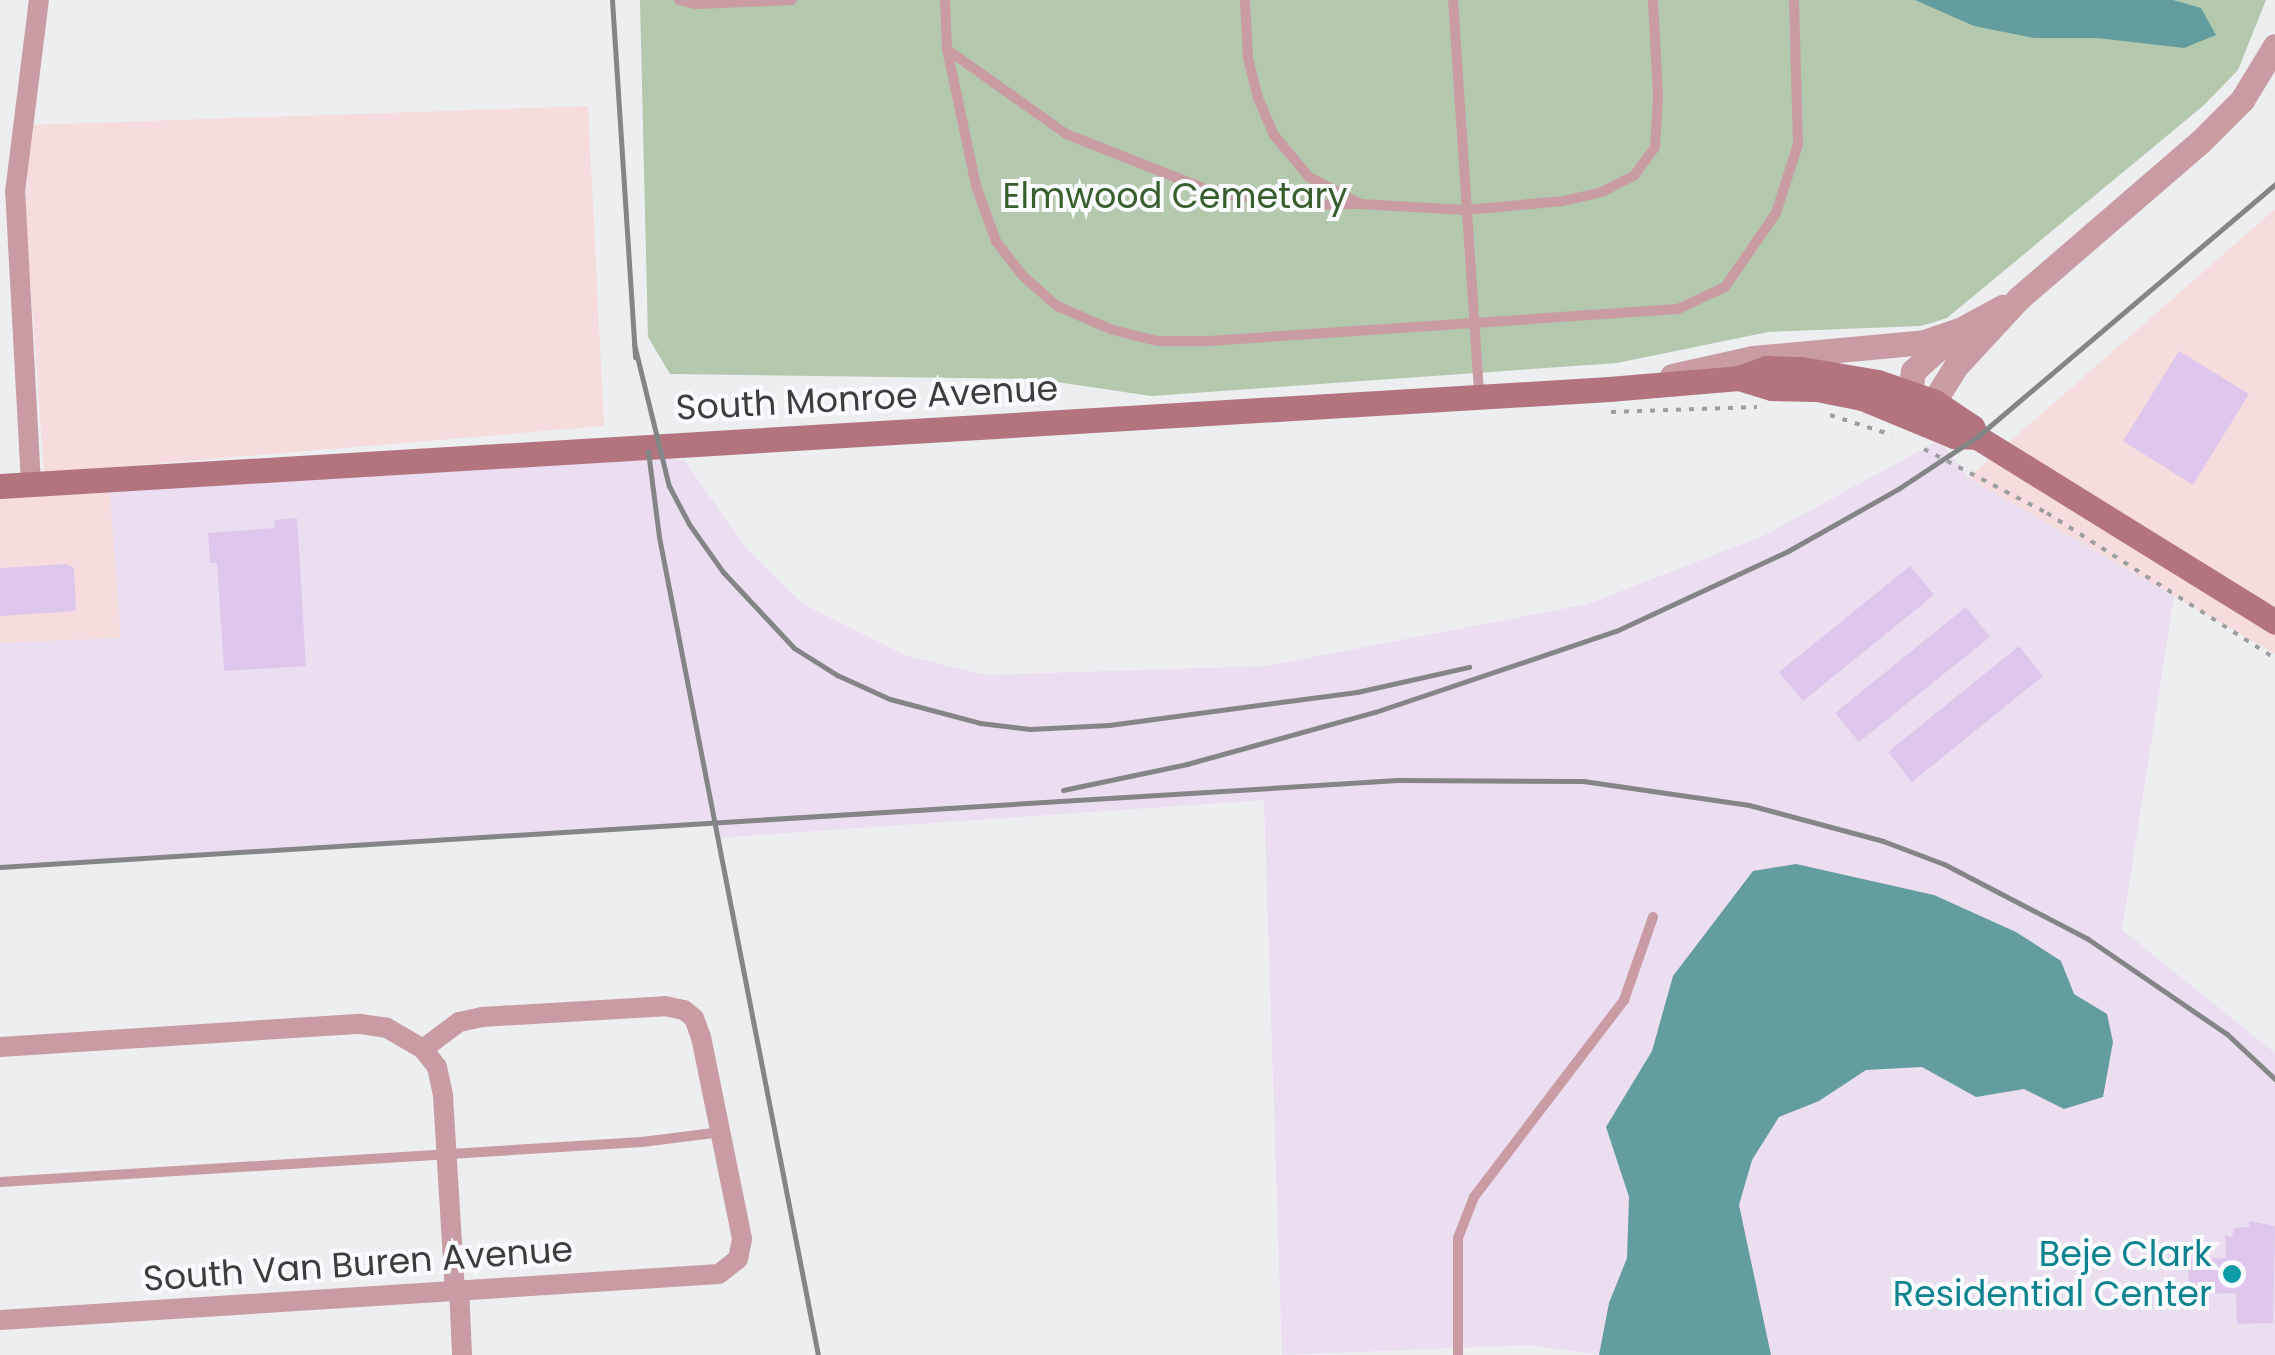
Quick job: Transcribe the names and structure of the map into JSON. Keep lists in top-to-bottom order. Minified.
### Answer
{"streets":{"main road":["South Monroe Avenue"],"street":["South Van Buren Avenue"]},"parks":["Elmwood Cemetary"],"places":["Beje Clark Residential Center"]}
